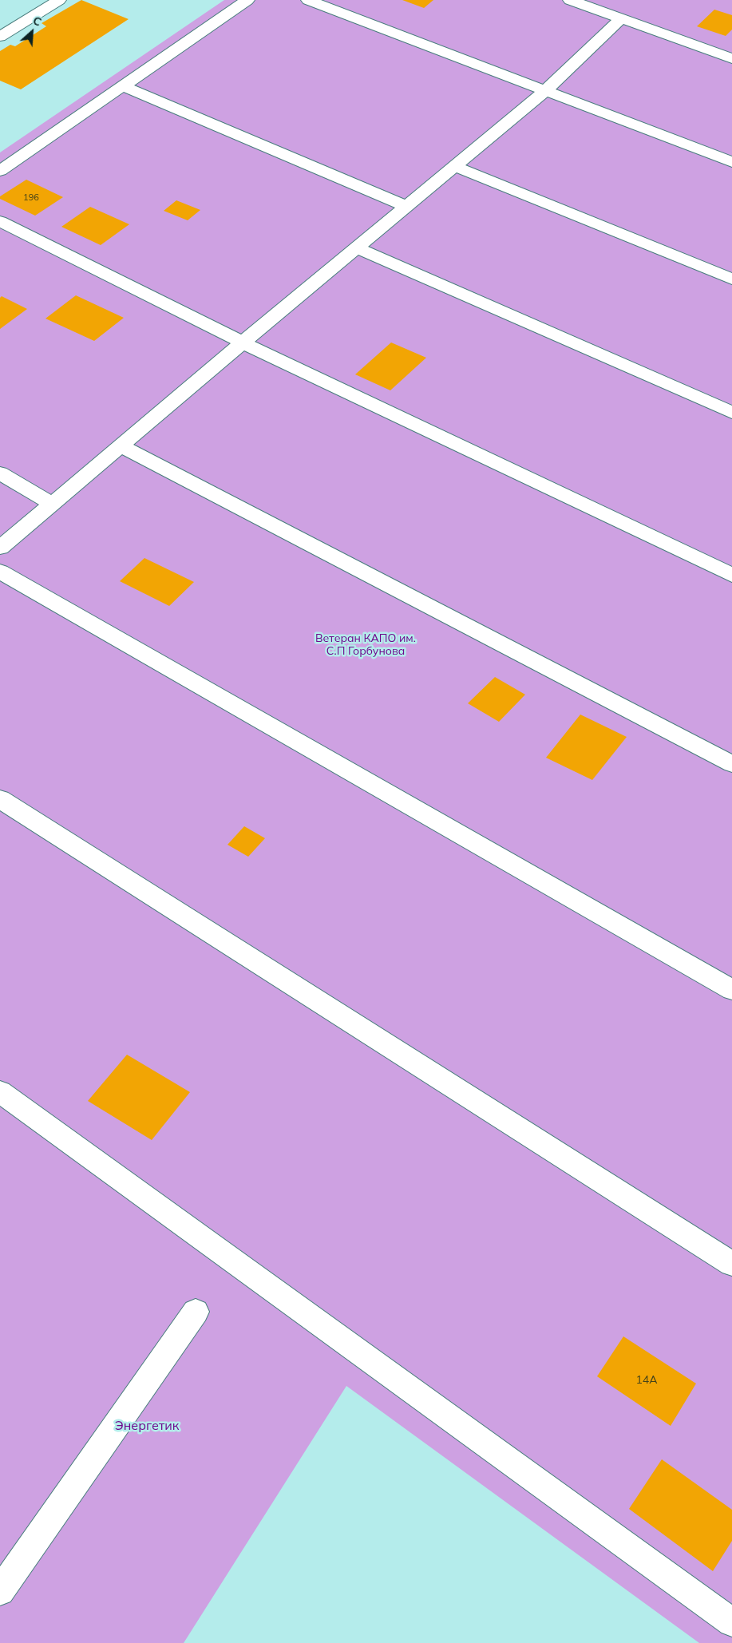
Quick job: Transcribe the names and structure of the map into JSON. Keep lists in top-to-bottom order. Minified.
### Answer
{"parks":["Ветеран КАПО им. С.П Горбунова","Энергетик"],"house_numbers":["196","14А"],"north":"top right"}
